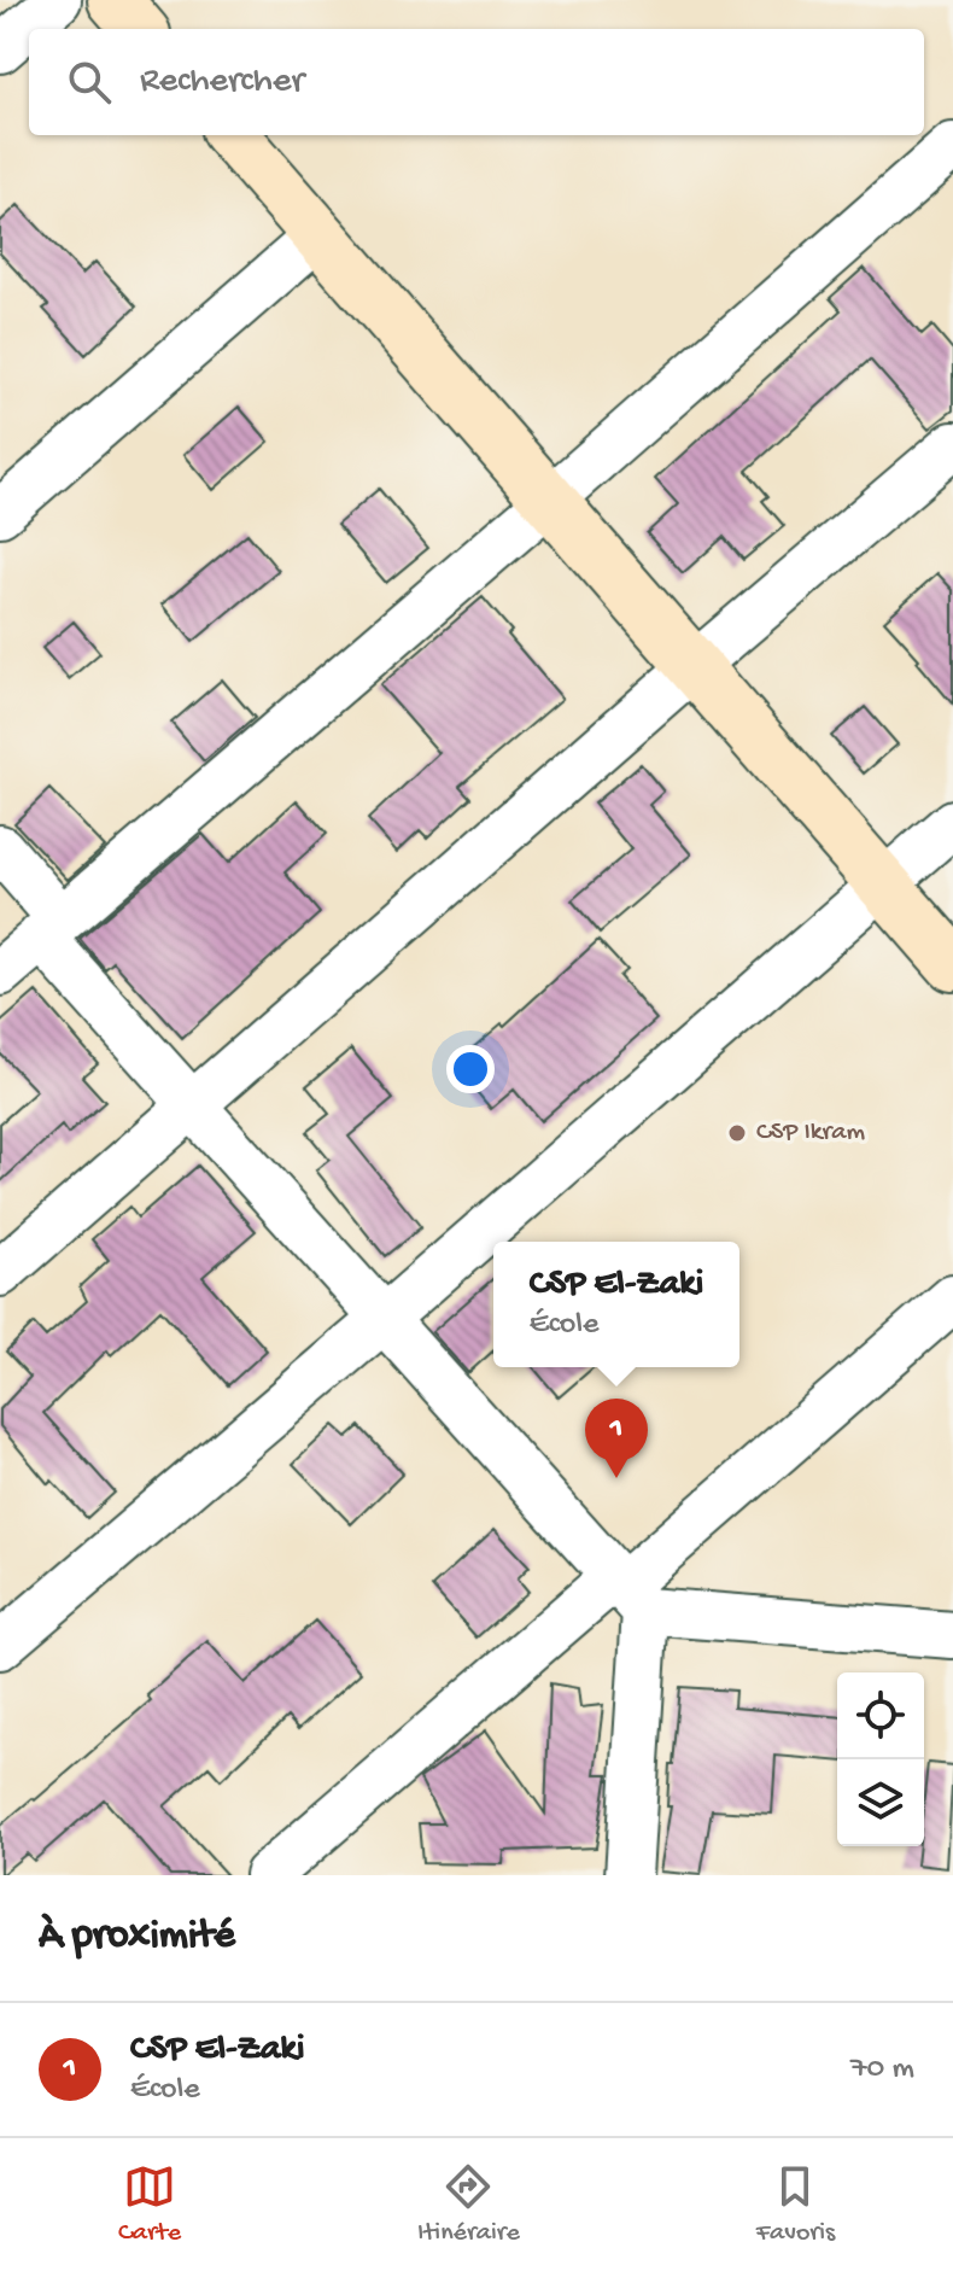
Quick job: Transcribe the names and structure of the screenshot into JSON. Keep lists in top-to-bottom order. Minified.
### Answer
{"places":["CSP Ikram"],"page":{"search":"Rechercher","popup":["CSP El-Zaki","École"],"pins":"1","heading":"À proximité","list":[{"mark":"1","name":"CSP El-Zaki","note":"École","value":"70 m"}],"nav":["Carte","Itinéraire","Favoris"]}}
